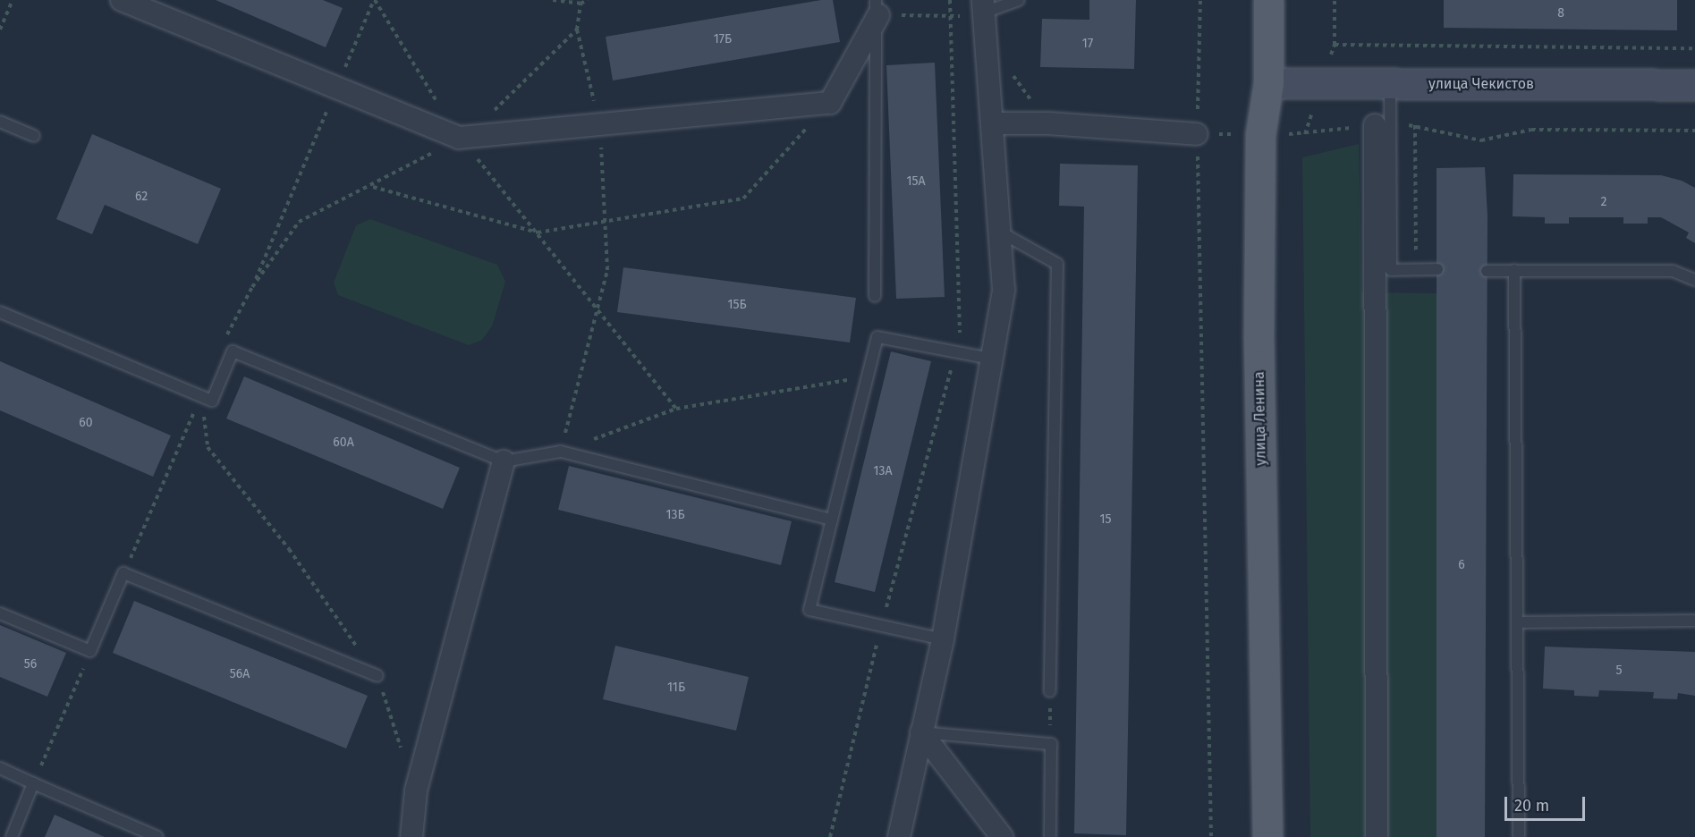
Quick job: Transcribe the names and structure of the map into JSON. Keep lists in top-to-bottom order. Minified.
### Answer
{"streets":{"main road":["улица Ленина"],"street":["улица Чекистов"]},"crossings":[["улица Чекистов","улица Ленина"]],"house_numbers":["8","17Б","17","15А","62","2","15Б","60","60А","13А","13Б","15","6","56","5","56А","11Б"],"scale_bar":"20 m"}
